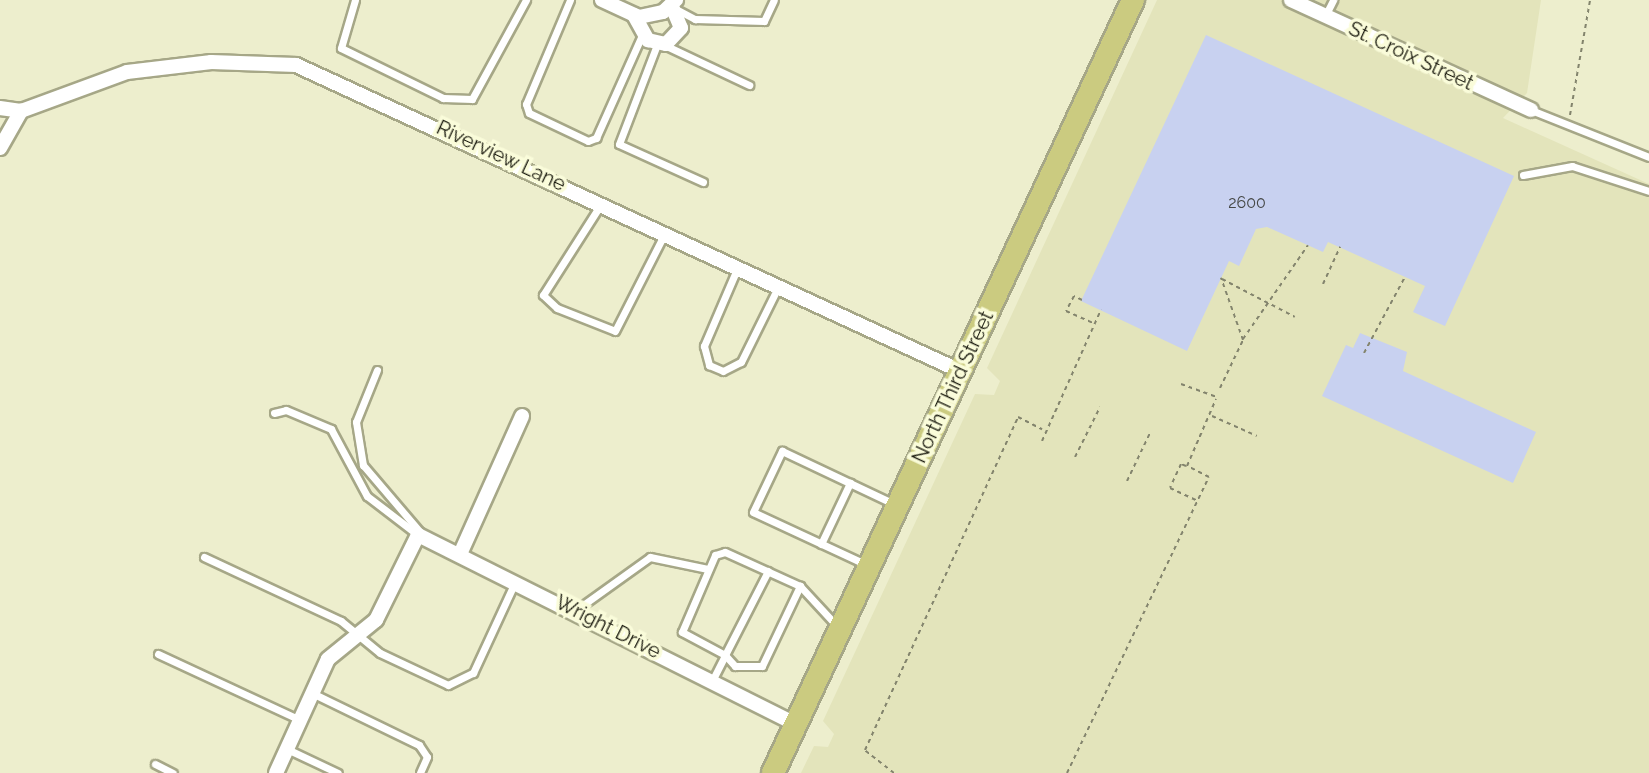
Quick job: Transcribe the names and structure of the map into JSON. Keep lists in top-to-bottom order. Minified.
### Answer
{"streets":{"main road":["North Third Street"],"street":["St. Croix Street","Riverview Lane","Wright Drive"]},"crossings":[["Riverview Lane","North Third Street"],["North Third Street","Wright Drive"]],"house_numbers":["2600"]}
